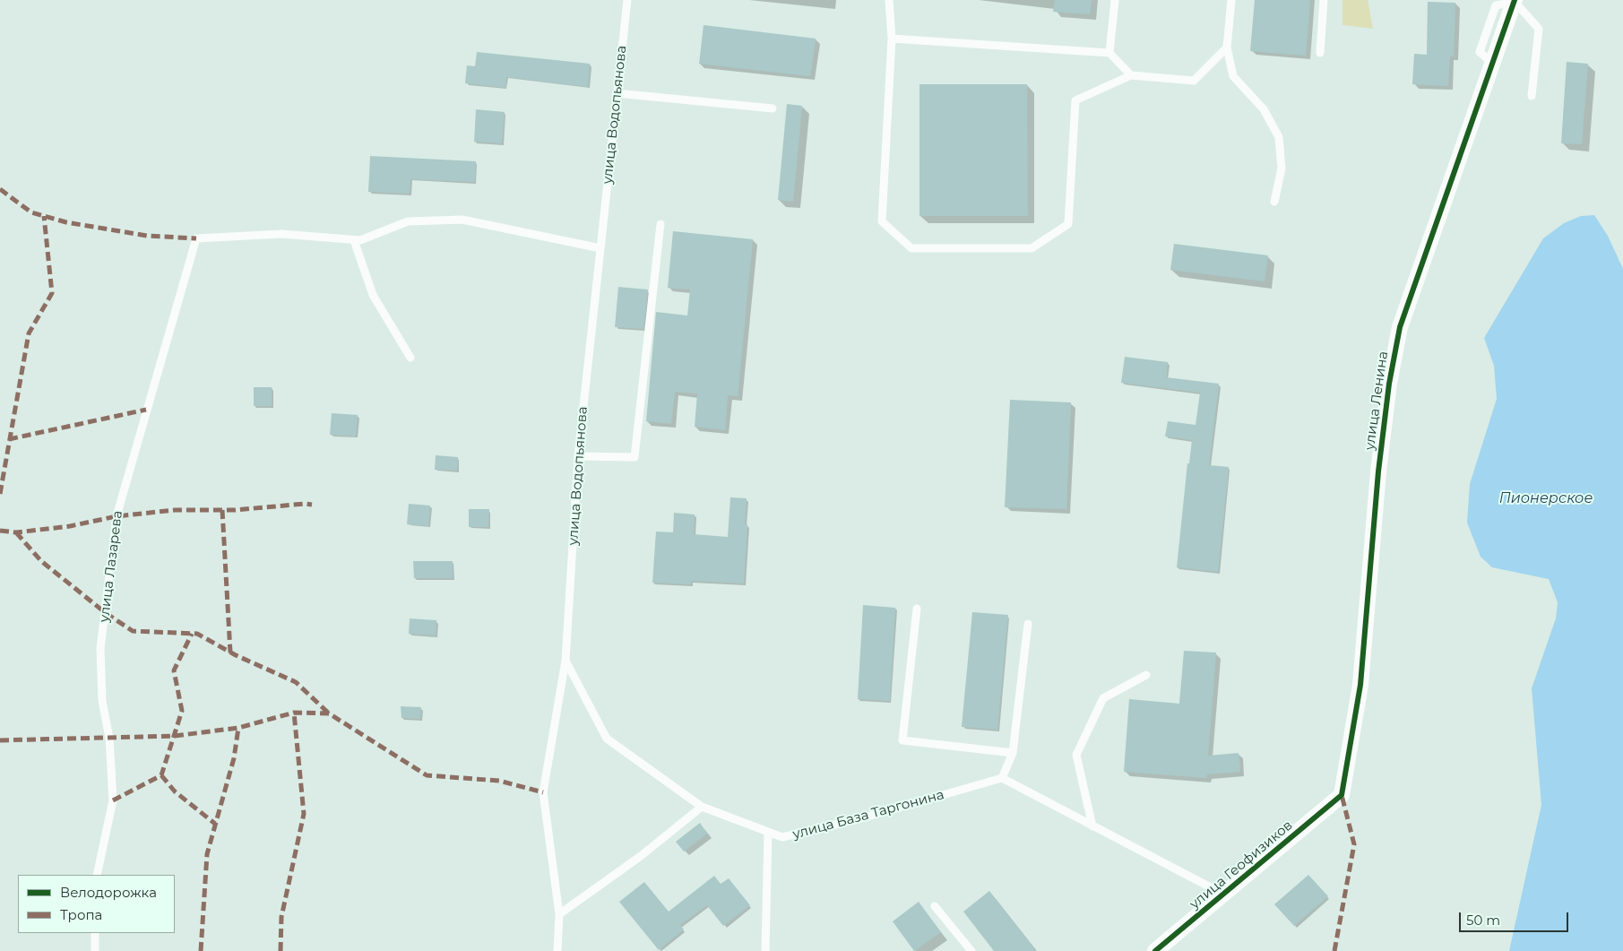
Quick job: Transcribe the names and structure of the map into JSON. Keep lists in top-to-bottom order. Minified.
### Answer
{"streets":{"street":["улица Ленина","улица Геофизиков"],"lane":["улица Водопьянова","улица Лазарева","улица База Таргонина"]},"crossings":[["улица Водопьянова","улица База Таргонина"],["улица Ленина","улица Геофизиков"]],"water":["Пионерское"],"legend":["Велодорожка","Тропа"],"scale_bar":"50 m"}
